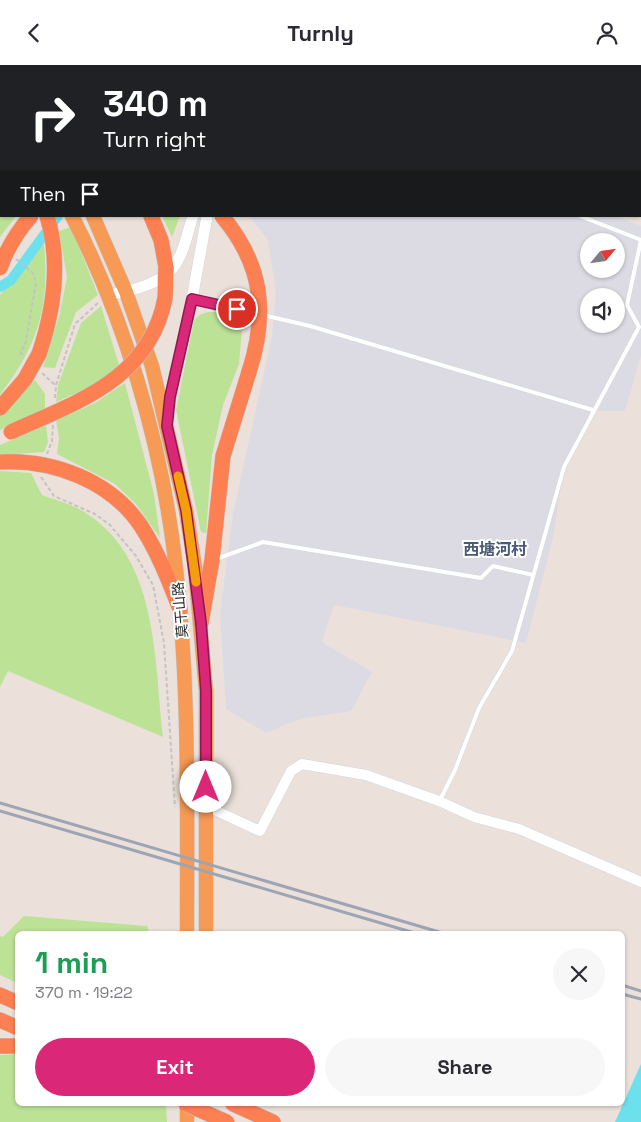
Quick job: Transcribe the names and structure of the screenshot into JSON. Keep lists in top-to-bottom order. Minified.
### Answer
{"streets":{"highway":["莫干山路"]},"districts":["西塘河村"],"north":"top right","page":{"header":"Turnly","turn":["340 m","Turn right"],"then":"Then","heading":["1 min","370 m · 19:22"],"buttons":["Exit","Share"]}}
